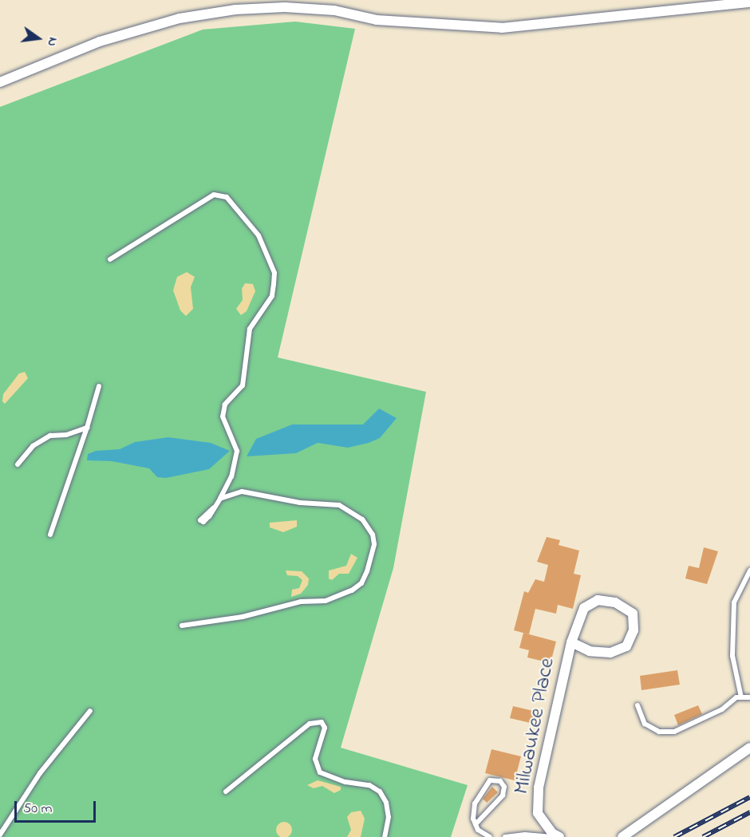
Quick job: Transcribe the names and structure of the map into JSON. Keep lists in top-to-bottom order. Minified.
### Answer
{"streets":{"street":["Milwaukee Place"]},"scale_bar":"50 m","north":"right"}
